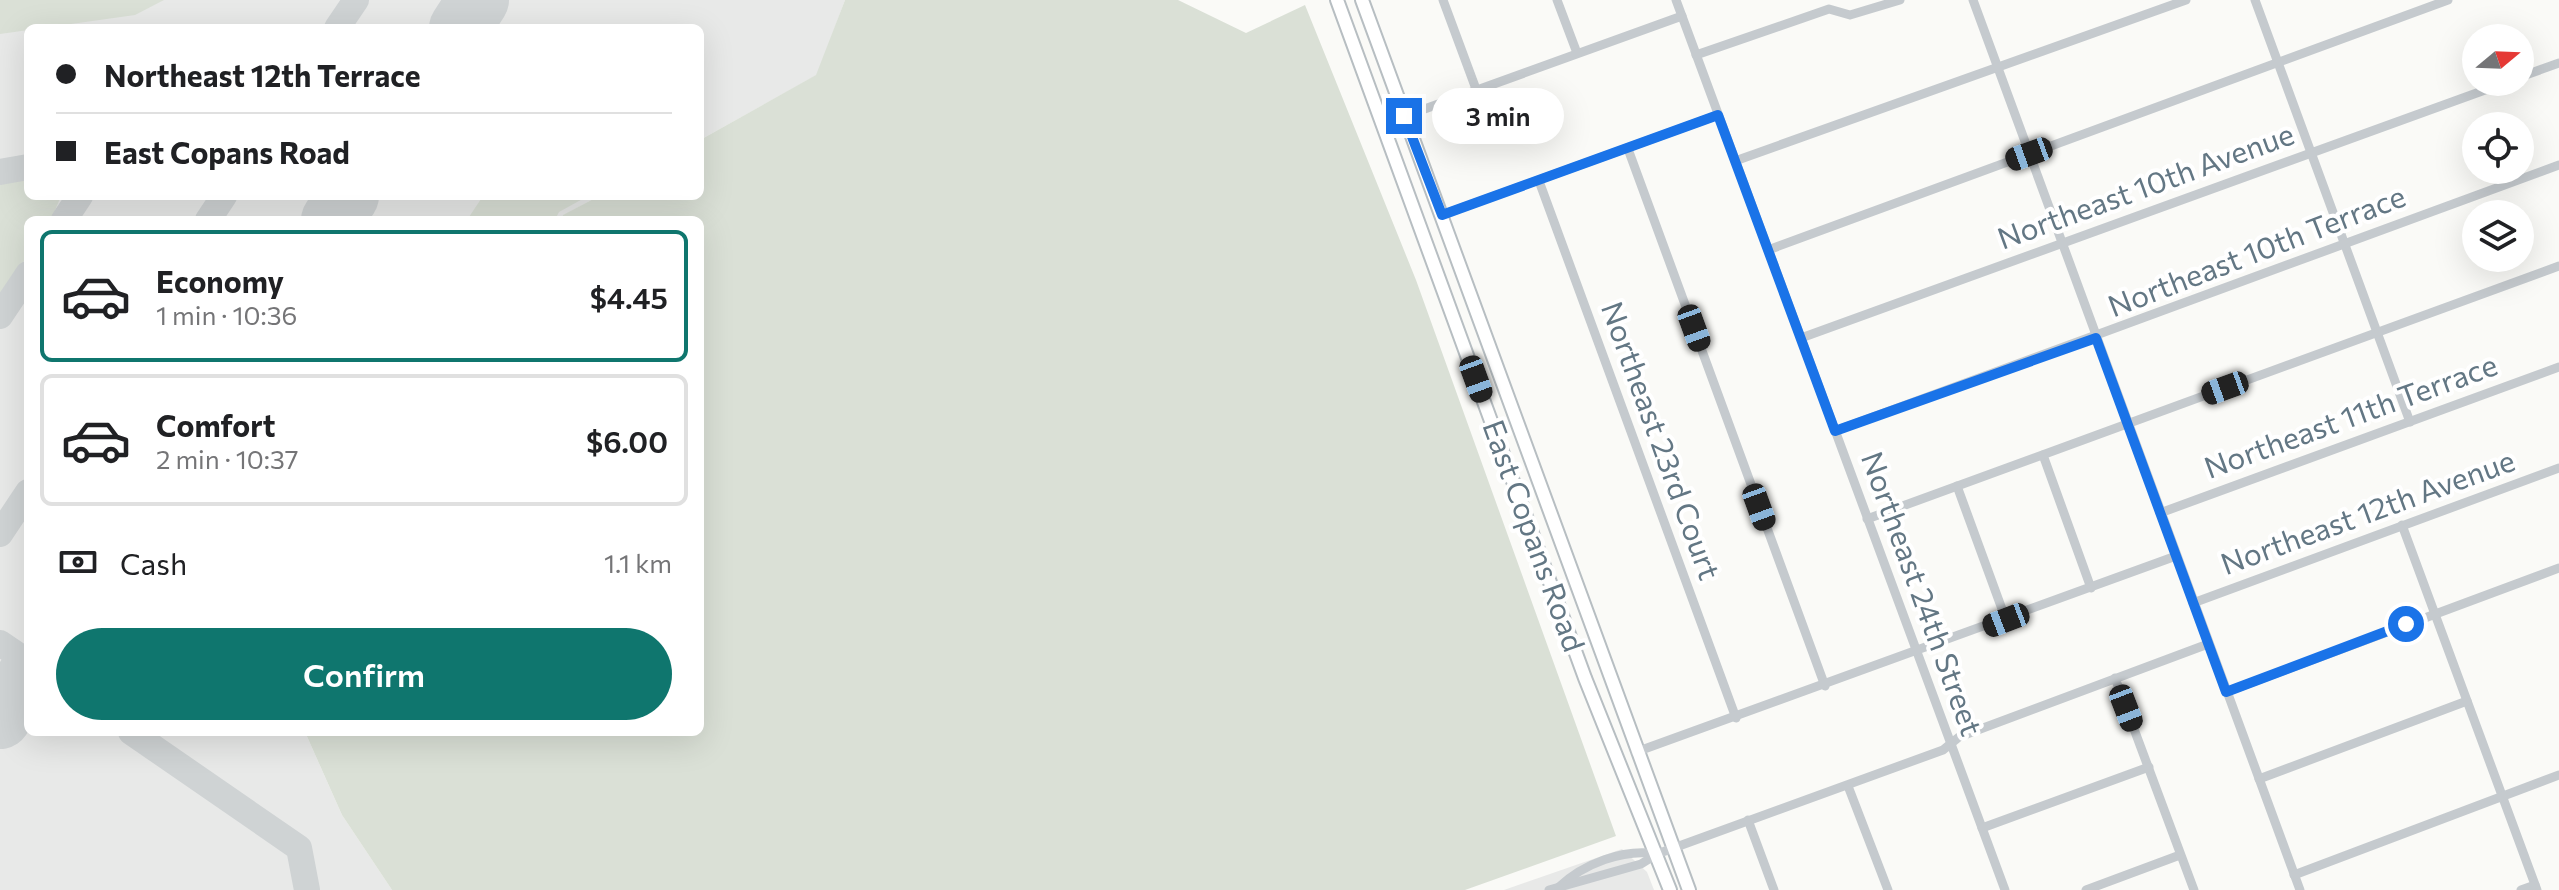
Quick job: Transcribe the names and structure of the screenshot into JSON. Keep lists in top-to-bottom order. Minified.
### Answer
{"streets":{"main road":["East Copans Road"],"street":["Northeast 10th Avenue","Northeast 10th Terrace","Northeast 11th Terrace","Northeast 23rd Court","Northeast 12th Avenue","Northeast 24th Street"]},"crossings":[["Northeast 10th Avenue","Northeast 24th Street"],["Northeast 10th Terrace","Northeast 24th Street"],["Northeast 23rd Court","Northeast 12th Avenue"],["Northeast 12th Avenue","East Copans Road"],["Northeast 12th Avenue","Northeast 24th Street"]],"north":"right","page":{"banner":["Northeast 12th Terrace","East Copans Road"],"bubble":"3 min","list":[{"name":"Economy","note":"1 min · 10:36","value":"$4.45"},{"name":"Comfort","note":"2 min · 10:37","value":"$6.00"}],"pay":["Cash","1.1 km"],"buttons":"Confirm"}}
